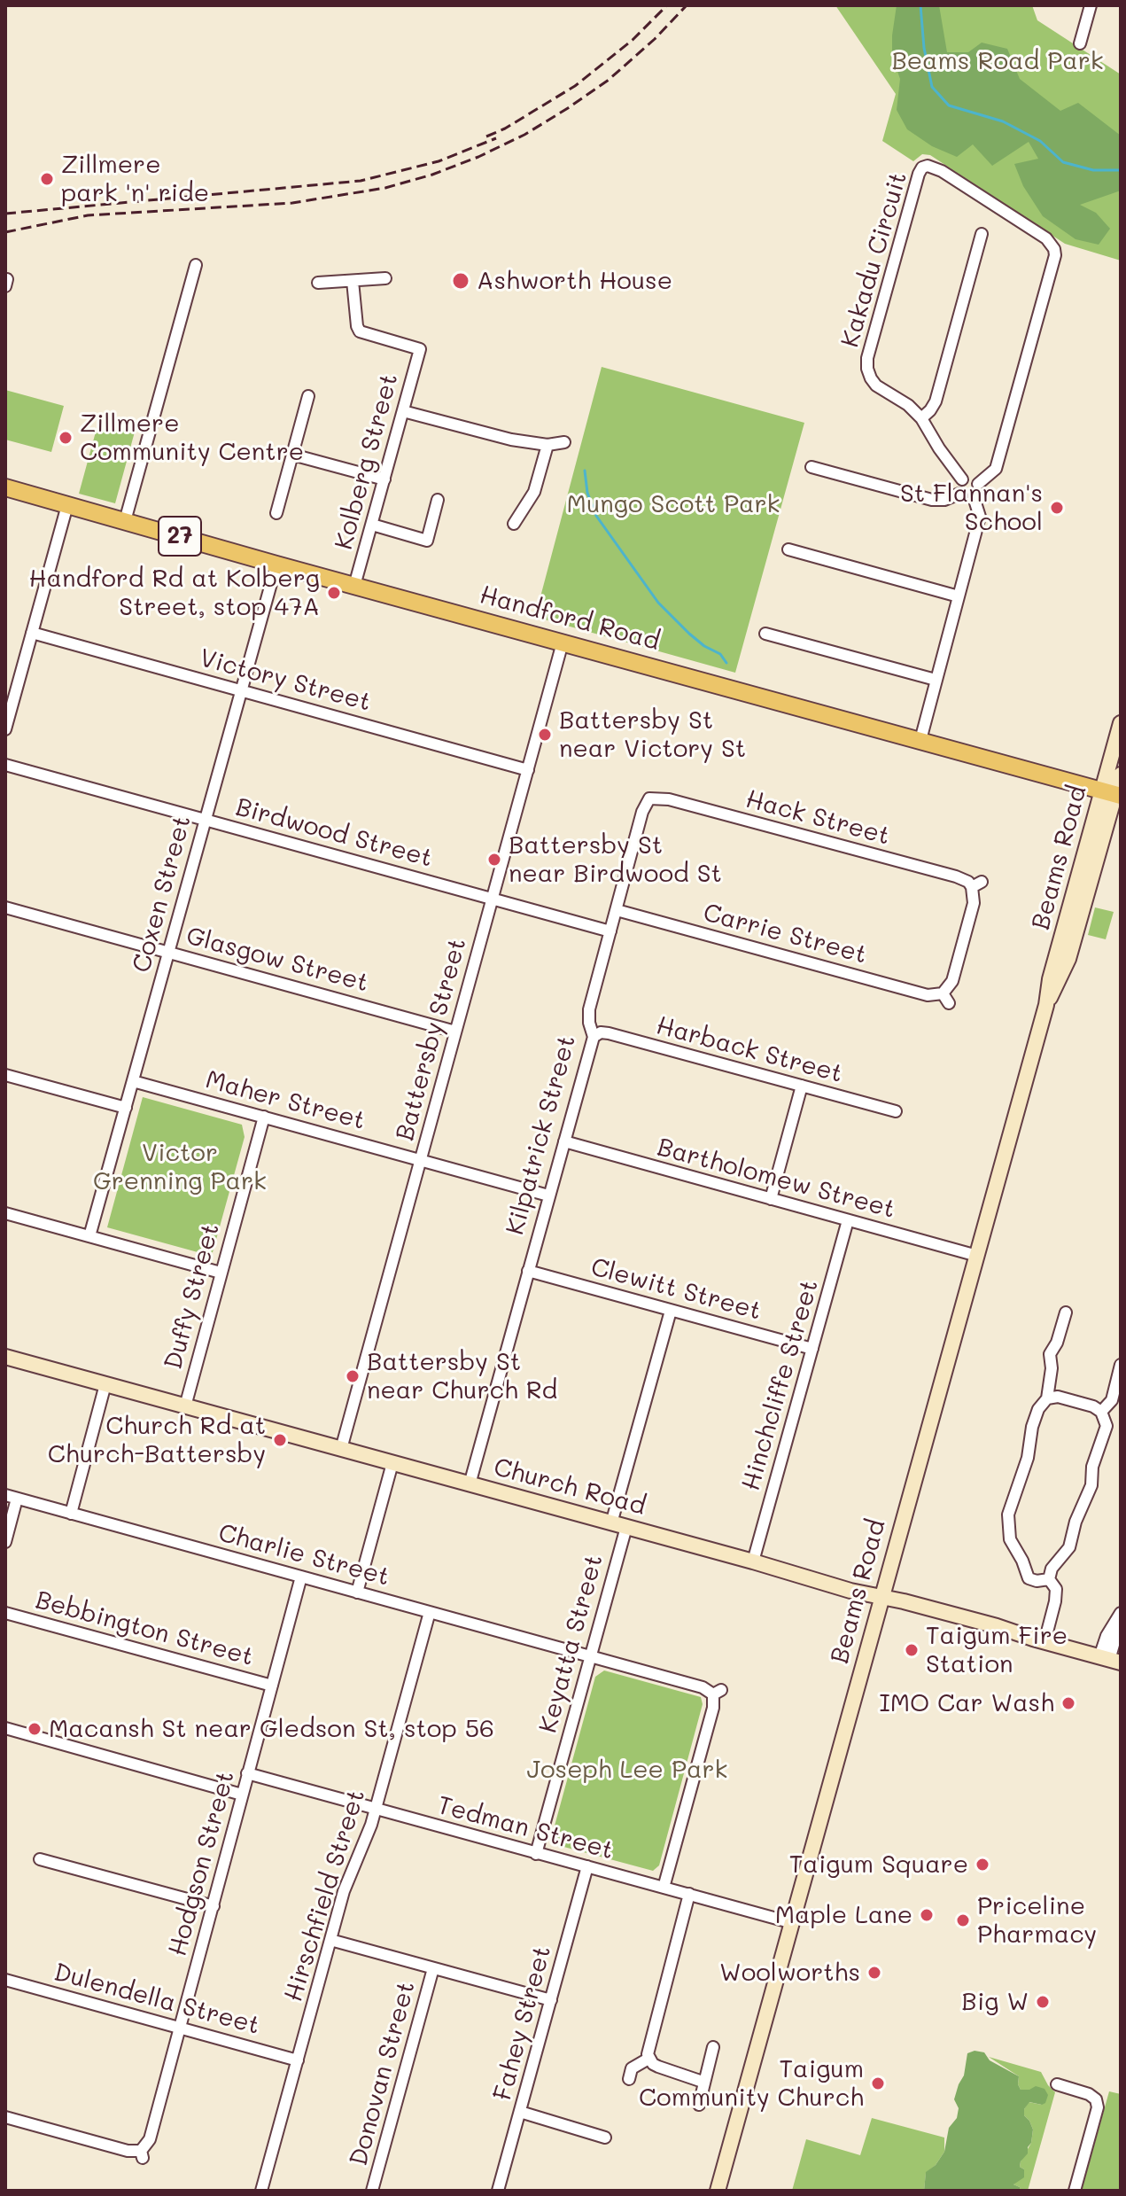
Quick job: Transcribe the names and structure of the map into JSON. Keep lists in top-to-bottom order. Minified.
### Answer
{"streets":{"main road":["27","Handford Road","Beams Road","Church Road"],"street":["Kakadu Circuit","Kolberg Street","Victory Street","Hack Street","Birdwood Street","Coxen Street","Carrie Street","Glasgow Street","Battersby Street","Harback Street","Maher Street","Kilpatrick Street","Bartholomew Street","Clewitt Street","Duffy Street","Hinchcliffe Street","Charlie Street","Bebbington Street","Keyatta Street","Tedman Street","Hodgson Street","Hirschfield Street","Dulendella Street","Fahey Street","Donovan Street"]},"crossings":[["Kolberg Street","Handford Road"],["Handford Road","Beams Road"],["Handford Road","Coxen Street"],["Handford Road","Battersby Street"],["Victory Street","Coxen Street"],["Victory Street","Battersby Street"],["Hack Street","Carrie Street"],["Hack Street","Kilpatrick Street"],["Birdwood Street","Coxen Street"],["Birdwood Street","Battersby Street"],["Birdwood Street","Kilpatrick Street"],["Beams Road","Bartholomew Street"],["Beams Road","Church Road"],["Beams Road","Tedman Street"],["Coxen Street","Glasgow Street"],["Coxen Street","Maher Street"],["Carrie Street","Kilpatrick Street"],["Glasgow Street","Battersby Street"],["Battersby Street","Maher Street"],["Battersby Street","Church Road"],["Harback Street","Kilpatrick Street"],["Maher Street","Kilpatrick Street"],["Maher Street","Duffy Street"],["Kilpatrick Street","Bartholomew Street"],["Kilpatrick Street","Clewitt Street"],["Kilpatrick Street","Church Road"],["Bartholomew Street","Hinchcliffe Street"],["Clewitt Street","Hinchcliffe Street"],["Clewitt Street","Keyatta Street"],["Duffy Street","Church Road"],["Hinchcliffe Street","Church Road"],["Church Road","Keyatta Street"],["Charlie Street","Keyatta Street"],["Charlie Street","Tedman Street"],["Charlie Street","Hodgson Street"],["Charlie Street","Hirschfield Street"],["Bebbington Street","Hodgson Street"],["Keyatta Street","Tedman Street"],["Tedman Street","Hodgson Street"],["Tedman Street","Hirschfield Street"],["Tedman Street","Fahey Street"],["Hodgson Street","Dulendella Street"],["Hirschfield Street","Dulendella Street"]],"parks":["Beams Road Park","Mungo Scott Park","Victor Grenning Park","Joseph Lee Park"],"places":["Zillmere park 'n' ride","Ashworth House","Zillmere Community Centre","St Flannan's School","Handford Rd at Kolberg Street, stop 47A","Battersby St near Victory St","Battersby St near Birdwood St","Battersby St near Church Rd","Church Rd at Church-Battersby","Taigum Fire Station","IMO Car Wash","Macansh St near Gledson St, stop 56","Taigum Square","Maple Lane","Priceline Pharmacy","Woolworths","Big W","Taigum Community Church"]}
